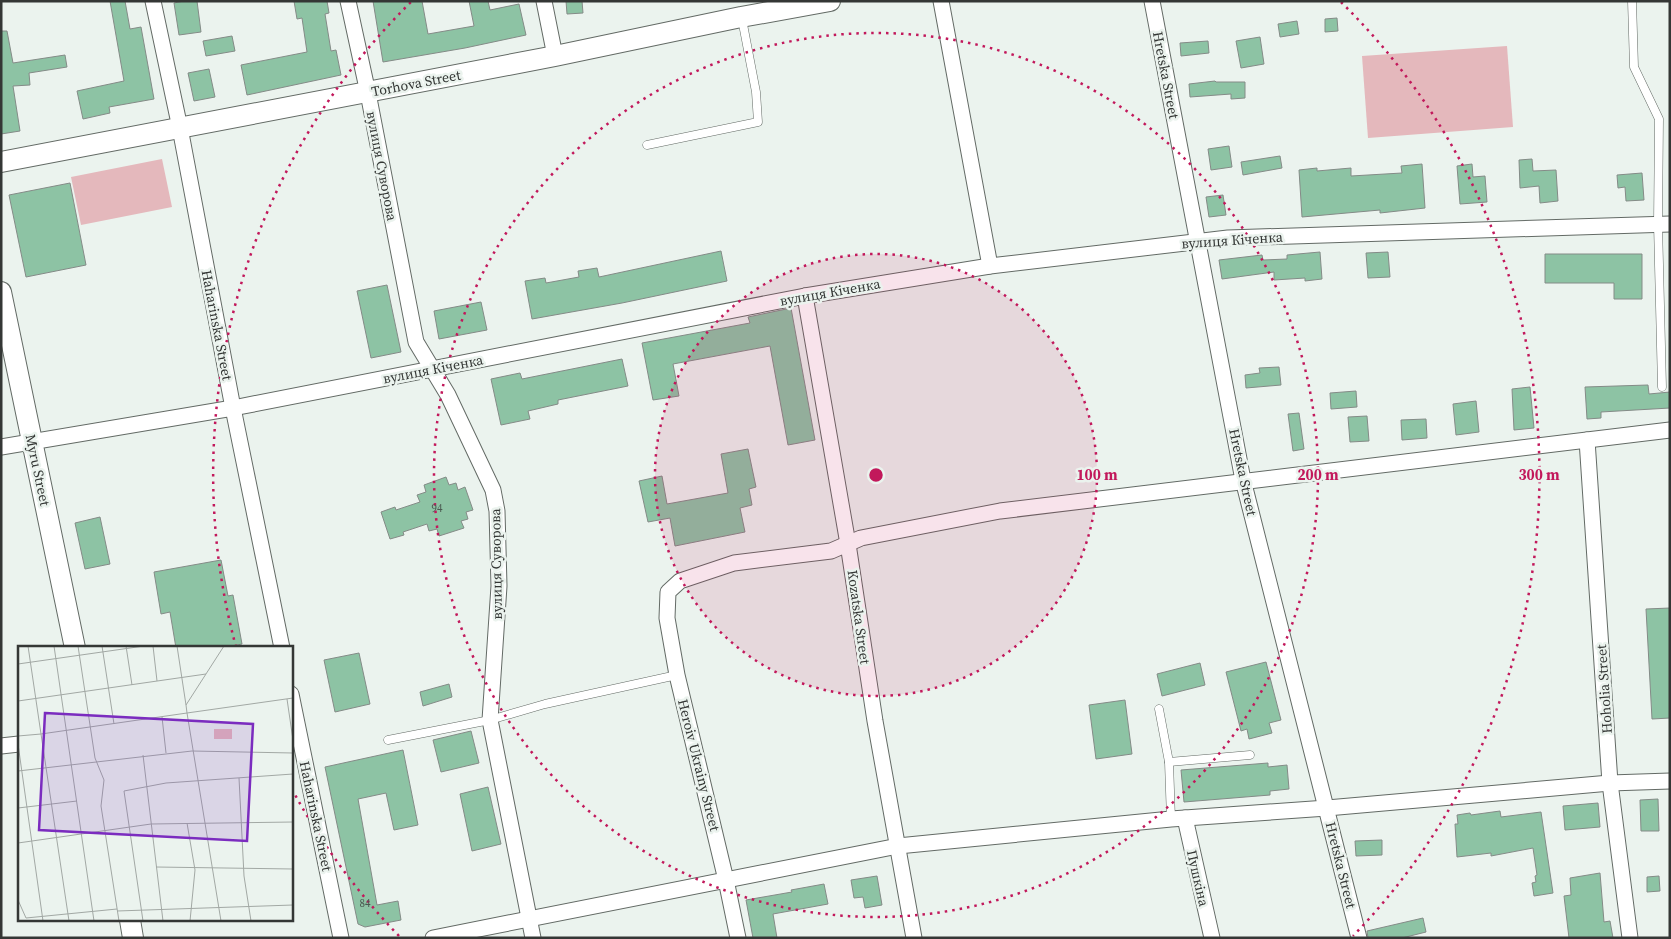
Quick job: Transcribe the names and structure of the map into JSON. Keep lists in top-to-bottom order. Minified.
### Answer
{"streets":{"main road":["Torhova Street","Myru Street"],"street":["Hretska Street","вулиця Суворова","вулиця Кіченка","Haharinska Street","Kozatska Street","Hoholia Street","Heroiv Ukrainy Street","Пушкіна"]},"crossings":[["Hretska Street","вулиця Кіченка"],["Torhova Street","вулиця Суворова"],["Torhova Street","Haharinska Street"],["вулиця Суворова","вулиця Кіченка"],["вулиця Кіченка","Haharinska Street"],["вулиця Кіченка","Myru Street"],["вулиця Кіченка","Kozatska Street"],["Kozatska Street","Heroiv Ukrainy Street"]],"house_numbers":["94","84"],"rings":["100 m","200 m","300 m"]}
